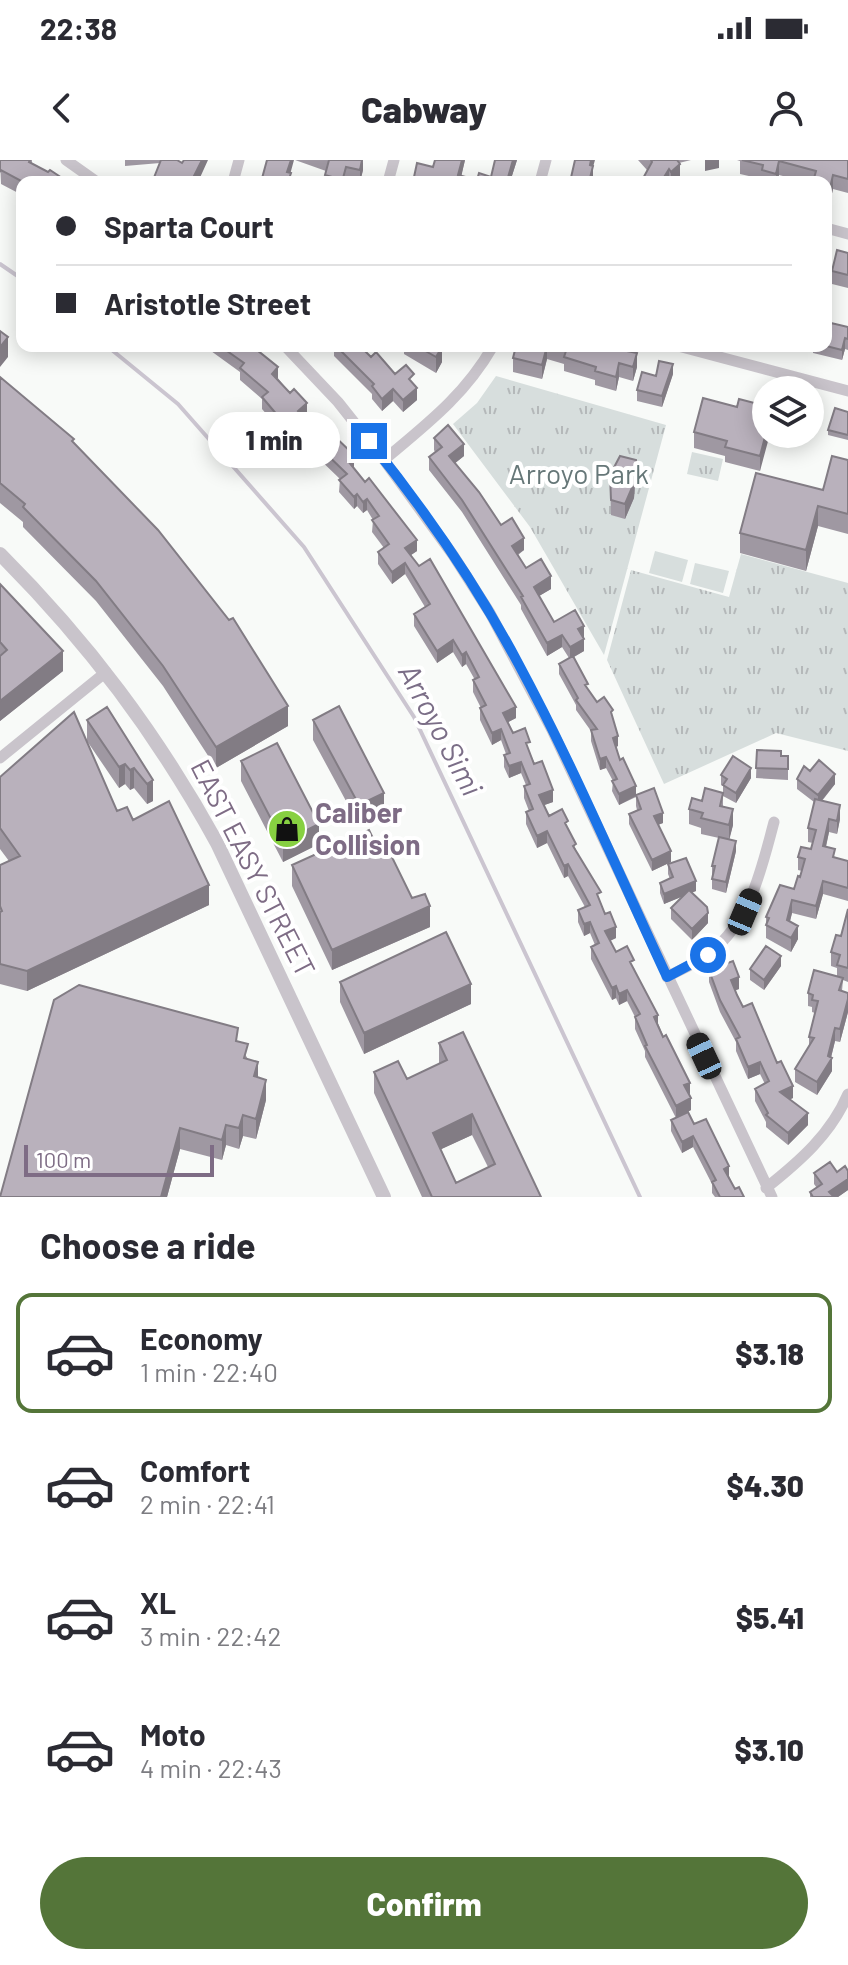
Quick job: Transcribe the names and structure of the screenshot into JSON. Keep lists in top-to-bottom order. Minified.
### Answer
{"streets":{"street":["EAST EASY STREET"]},"water":["Arroyo Simi"],"parks":["Arroyo Park"],"places":{"shop":["Caliber Collision"]},"scale_bar":"100 m","page":{"status":"22:38","header":"Cabway","banner":["Sparta Court","Aristotle Street"],"bubble":"1 min","scale":"100 m","heading":"Choose a ride","list":[{"name":"Economy","note":"1 min · 22:40","value":"$3.18"},{"name":"Comfort","note":"2 min · 22:41","value":"$4.30"},{"name":"XL","note":"3 min · 22:42","value":"$5.41"},{"name":"Moto","note":"4 min · 22:43","value":"$3.10"}],"buttons":"Confirm"}}
